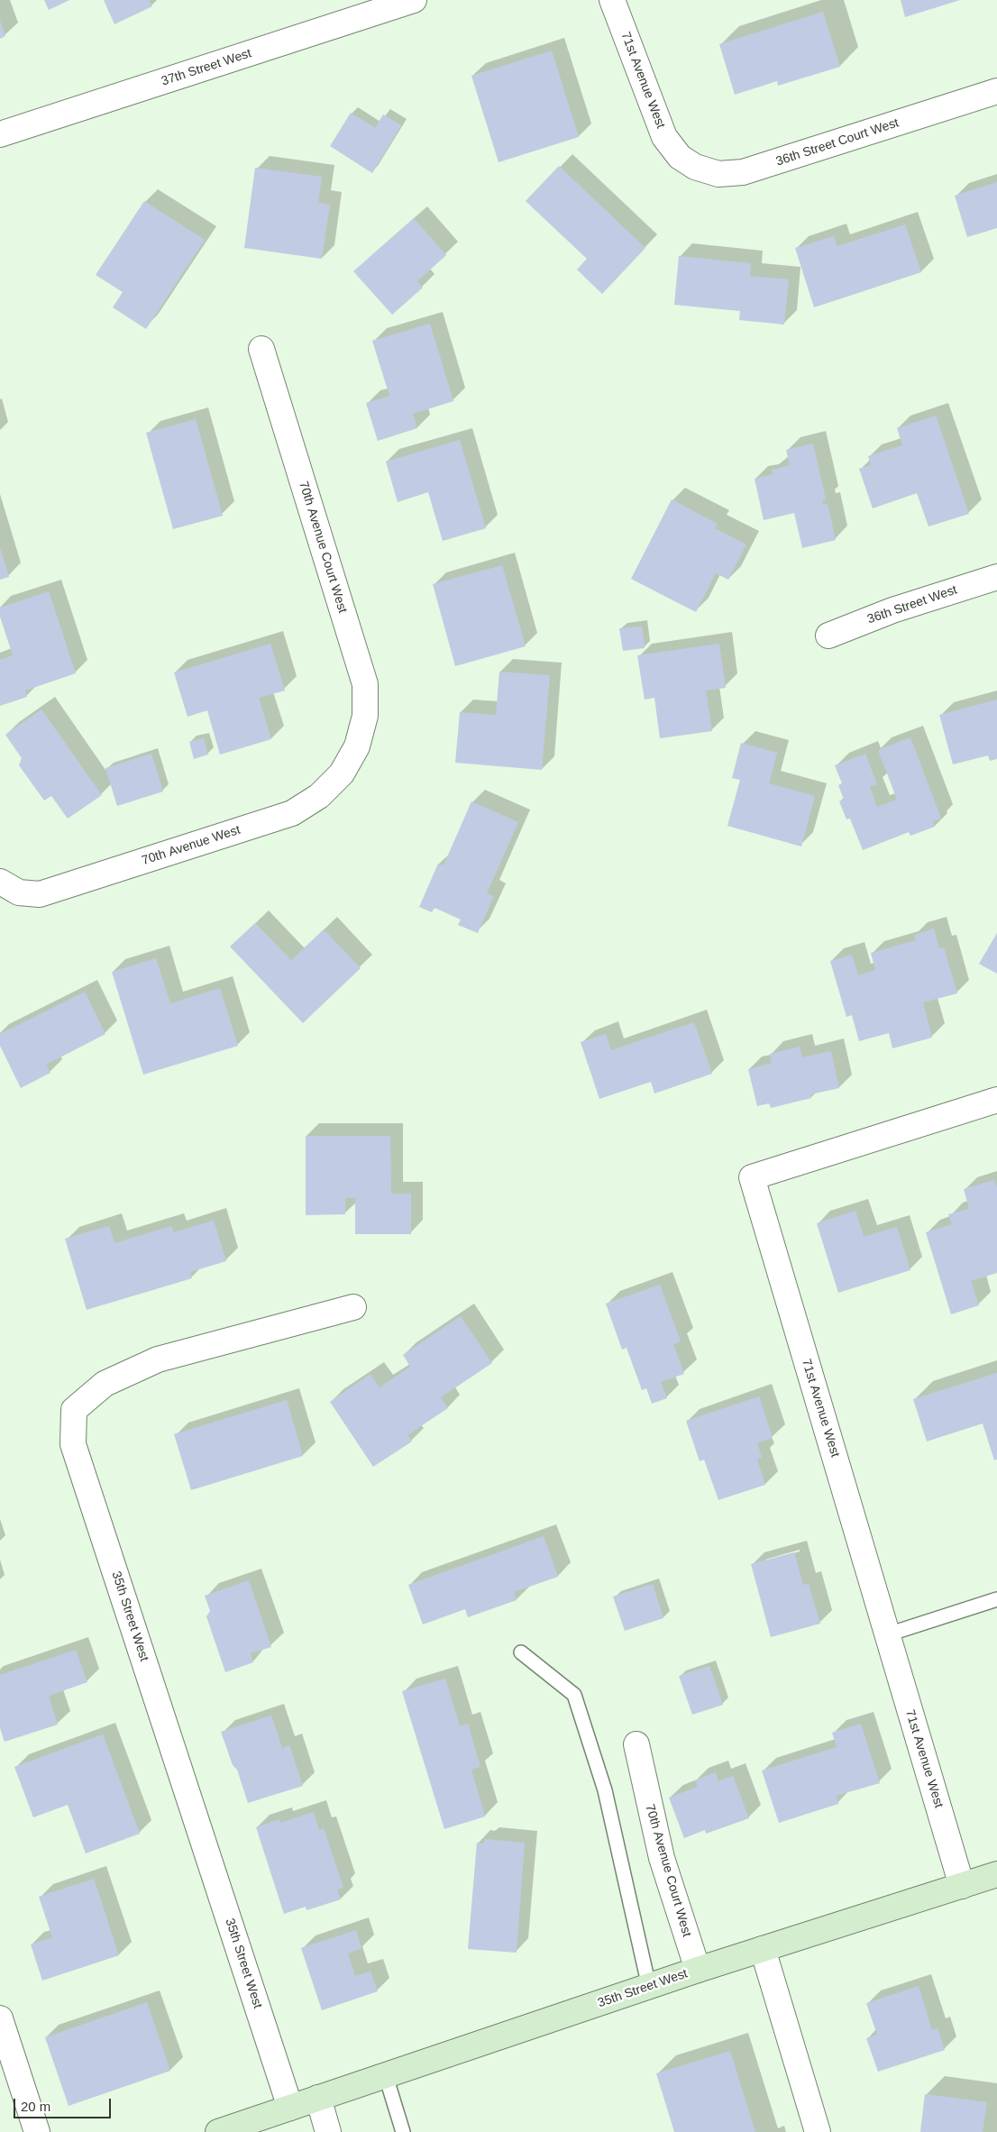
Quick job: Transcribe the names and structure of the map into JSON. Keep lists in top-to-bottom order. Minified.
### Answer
{"streets":{"street":["37th Street West","71st Avenue West","36th Street Court West","70th Avenue Court West","36th Street West","70th Avenue West","35th Street West"]},"crossings":[["71st Avenue West","36th Street Court West"],["71st Avenue West","35th Street West"],["70th Avenue Court West","70th Avenue West"],["70th Avenue Court West","35th Street West"]],"scale_bar":"20 m"}
